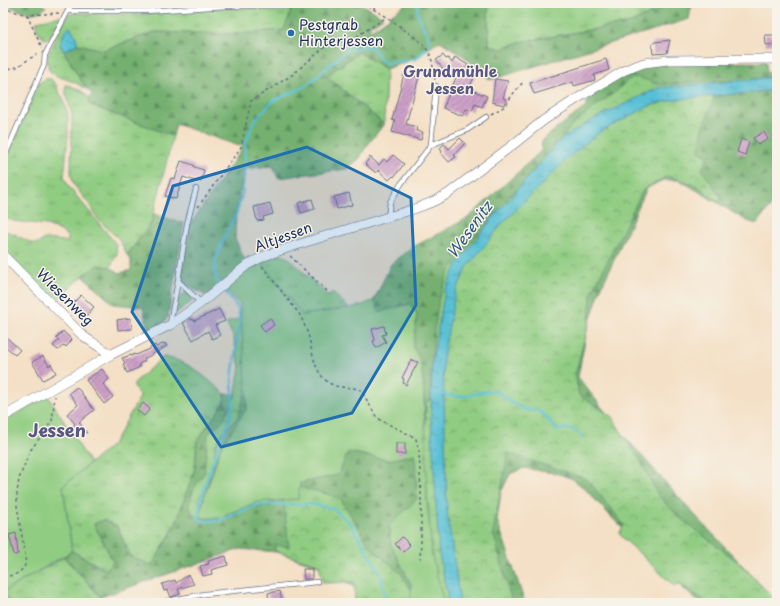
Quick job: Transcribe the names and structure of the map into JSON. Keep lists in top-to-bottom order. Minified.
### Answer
{"streets":{"street":["Altjessen","Wiesenweg"]},"crossings":[["Altjessen","Wiesenweg"]],"districts":["Grundmühle Jessen","Jessen"],"water":["Wesenitz"],"places":["Pestgrab Hinterjessen"]}
